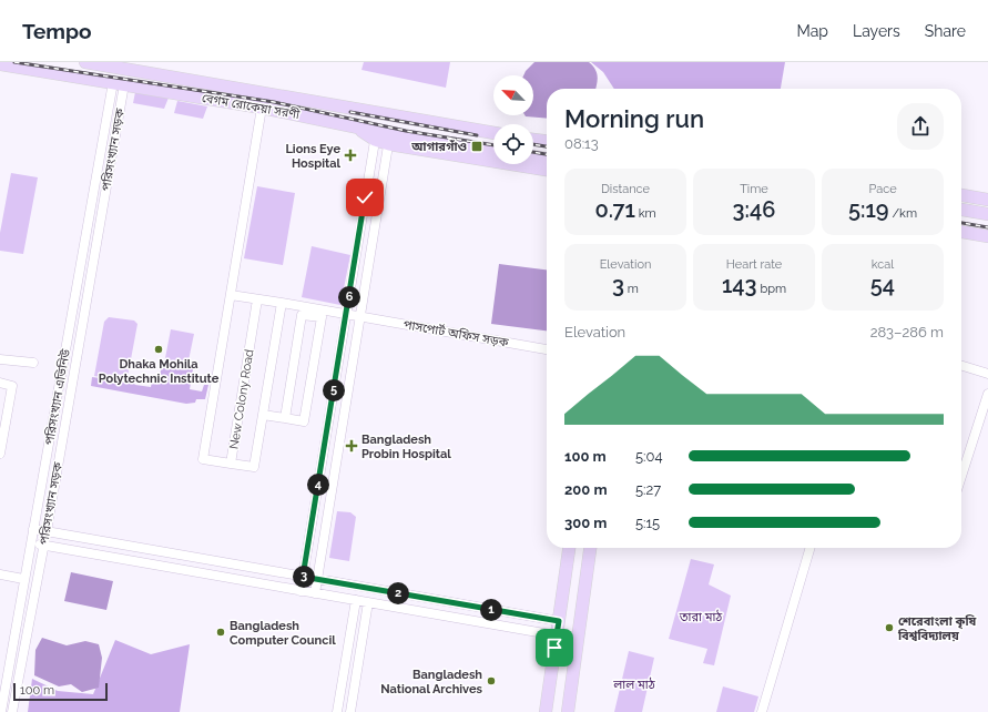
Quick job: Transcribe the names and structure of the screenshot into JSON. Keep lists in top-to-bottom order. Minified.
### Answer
{"streets":{"main road":["বেগম রোকেয়া সরণী"],"street":["পরিসংখ্যান সড়ক","পাসপোর্ট অফিস সড়ক","পরিসংখ্যান এভিনিউ","New Colony Road"]},"crossings":[["বেগম রোকেয়া সরণী","পরিসংখ্যান সড়ক"],["বেগম রোকেয়া সরণী","পরিসংখ্যান এভিনিউ"],["বেগম রোকেয়া সরণী","New Colony Road"],["পরিসংখ্যান সড়ক","পরিসংখ্যান এভিনিউ"]],"parks":["তারা মাঠ","লাল মাঠ"],"places":{"transit":["আগারগাঁও"],"health":["Lions Eye Hospital","Bangladesh Probin Hospital"],"other":["Dhaka Mohila Polytechnic Institute","শেরেবাংলা কৃষি বিশ্ববিদ্যালয়","Bangladesh Computer Council","Bangladesh National Archives"]},"scale_bar":"100 m","north":"top left","page":{"header":"Tempo","nav":["Map","Layers","Share"],"heading":["Morning run","08:13"],"stats":[["Distance","0.71 km"],["Time","3:46"],["Pace","5:19 /km"],["Elevation","3 m"],["Heart rate","143 bpm"],["kcal","54"]],"pins":["6","5","4","3","2","1"],"chart":["Elevation","283–286 m"],"list":[{"name":"100 m","note":"5:04"},{"name":"200 m","note":"5:27"},{"name":"300 m","note":"5:15"}],"scale":"100 m"}}
